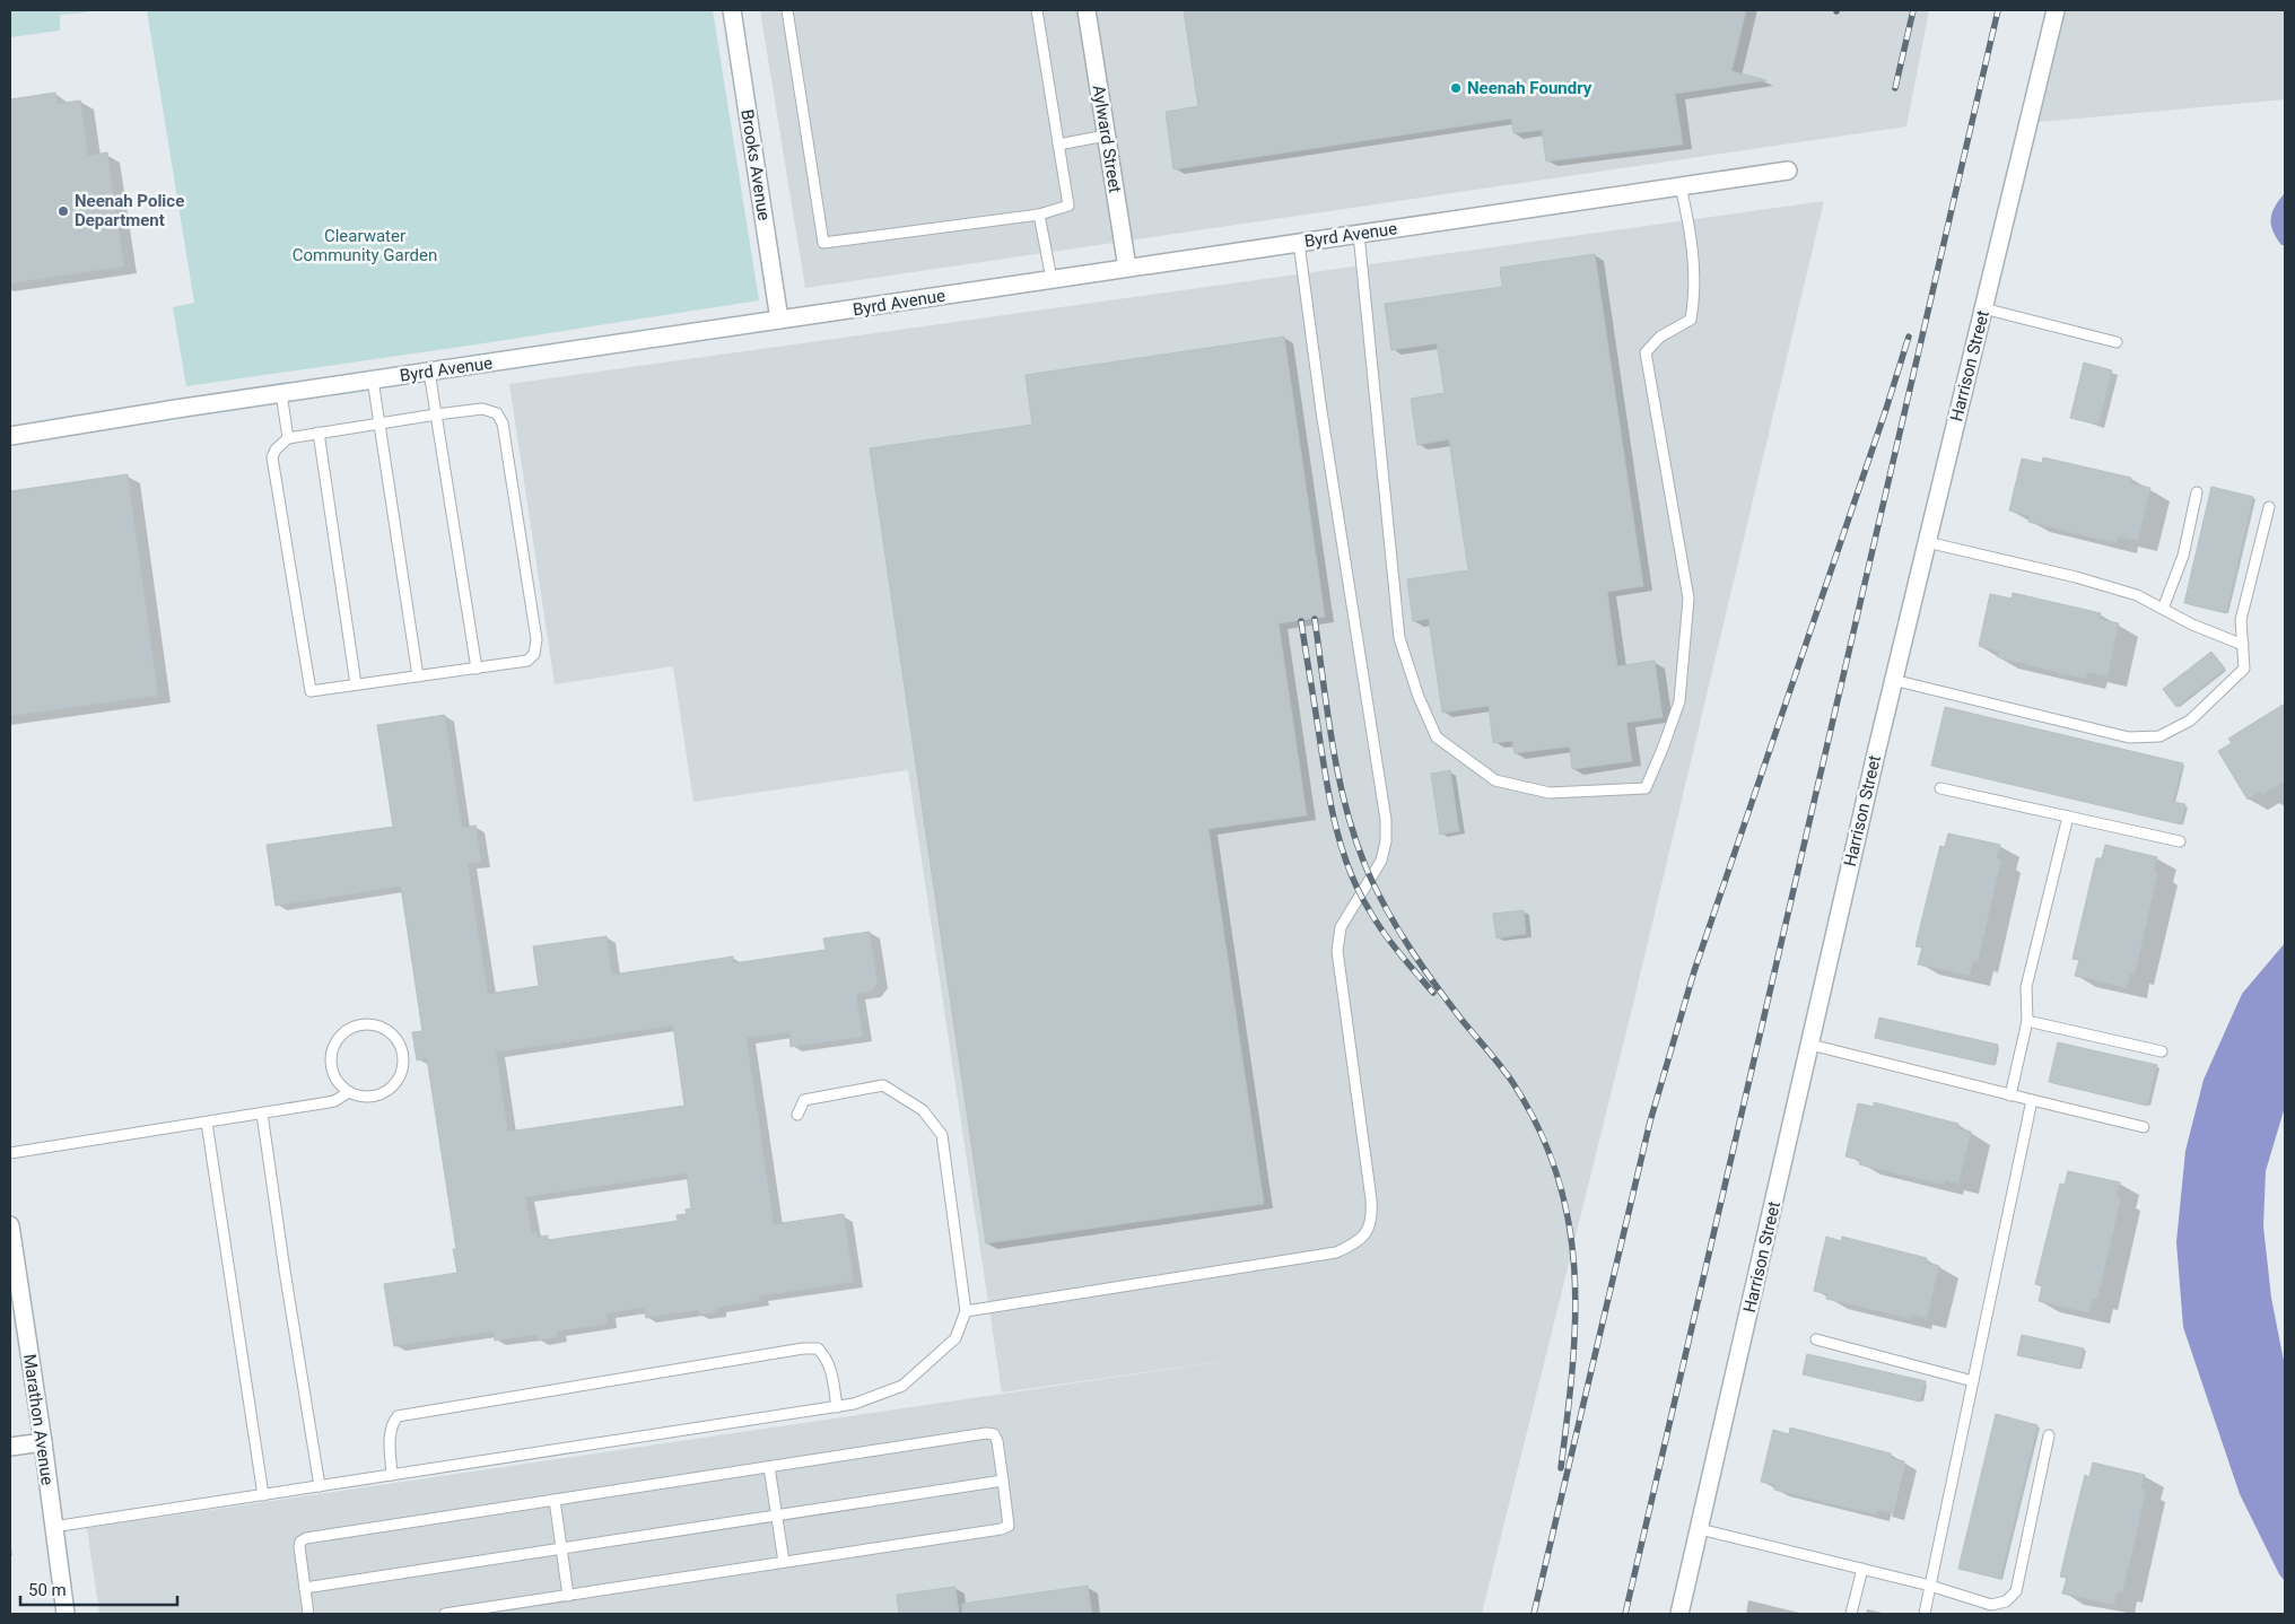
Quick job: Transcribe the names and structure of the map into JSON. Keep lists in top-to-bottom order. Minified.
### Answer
{"streets":{"street":["Aylward Street","Brooks Avenue","Byrd Avenue","Harrison Street","Marathon Avenue"]},"crossings":[["Aylward Street","Byrd Avenue"],["Brooks Avenue","Byrd Avenue"]],"parks":["Clearwater Community Garden"],"places":["Neenah Foundry","Neenah Police Department"],"scale_bar":"50 m"}
